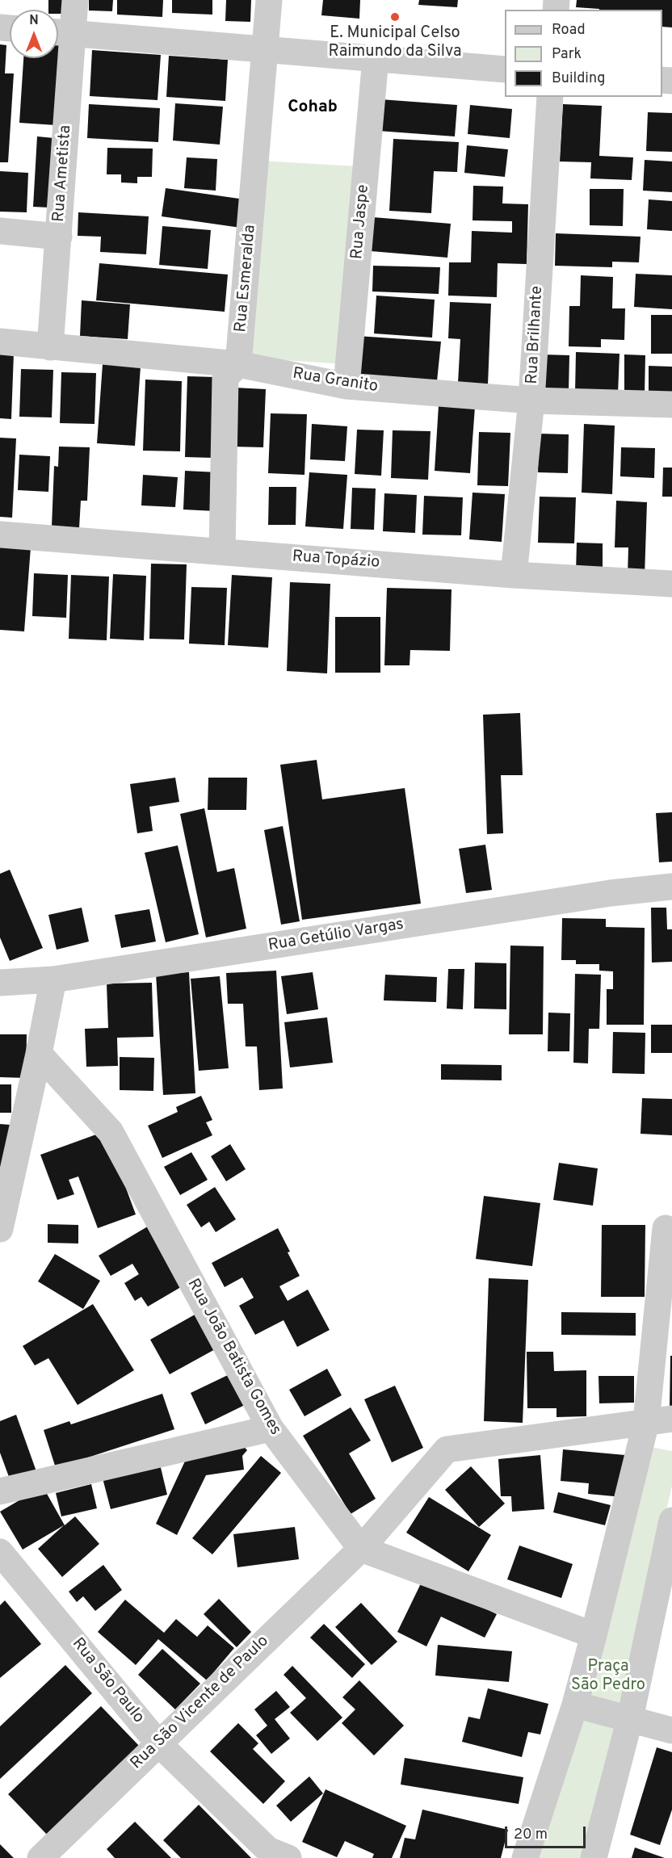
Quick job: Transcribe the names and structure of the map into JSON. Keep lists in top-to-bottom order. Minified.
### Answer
{"streets":{"street":["Rua Ametista","Rua Jaspe","Rua Esmeralda","Rua Brilhante","Rua Granito","Rua Topázio","Rua Getúlio Vargas","Rua João Batista Gomes","Rua São Paulo","Rua São Vicente de Paulo"]},"crossings":[["Rua Ametista","Rua Granito"],["Rua Jaspe","Rua Granito"],["Rua Esmeralda","Rua Granito"],["Rua Esmeralda","Rua Topázio"],["Rua Brilhante","Rua Granito"],["Rua Brilhante","Rua Topázio"],["Rua João Batista Gomes","Rua São Vicente de Paulo"],["Rua São Paulo","Rua São Vicente de Paulo"]],"districts":["Cohab"],"parks":["Praça São Pedro"],"places":["E. Municipal Celso Raimundo da Silva"],"legend":["Road","Park","Building"],"scale_bar":"20 m","north":"top"}
